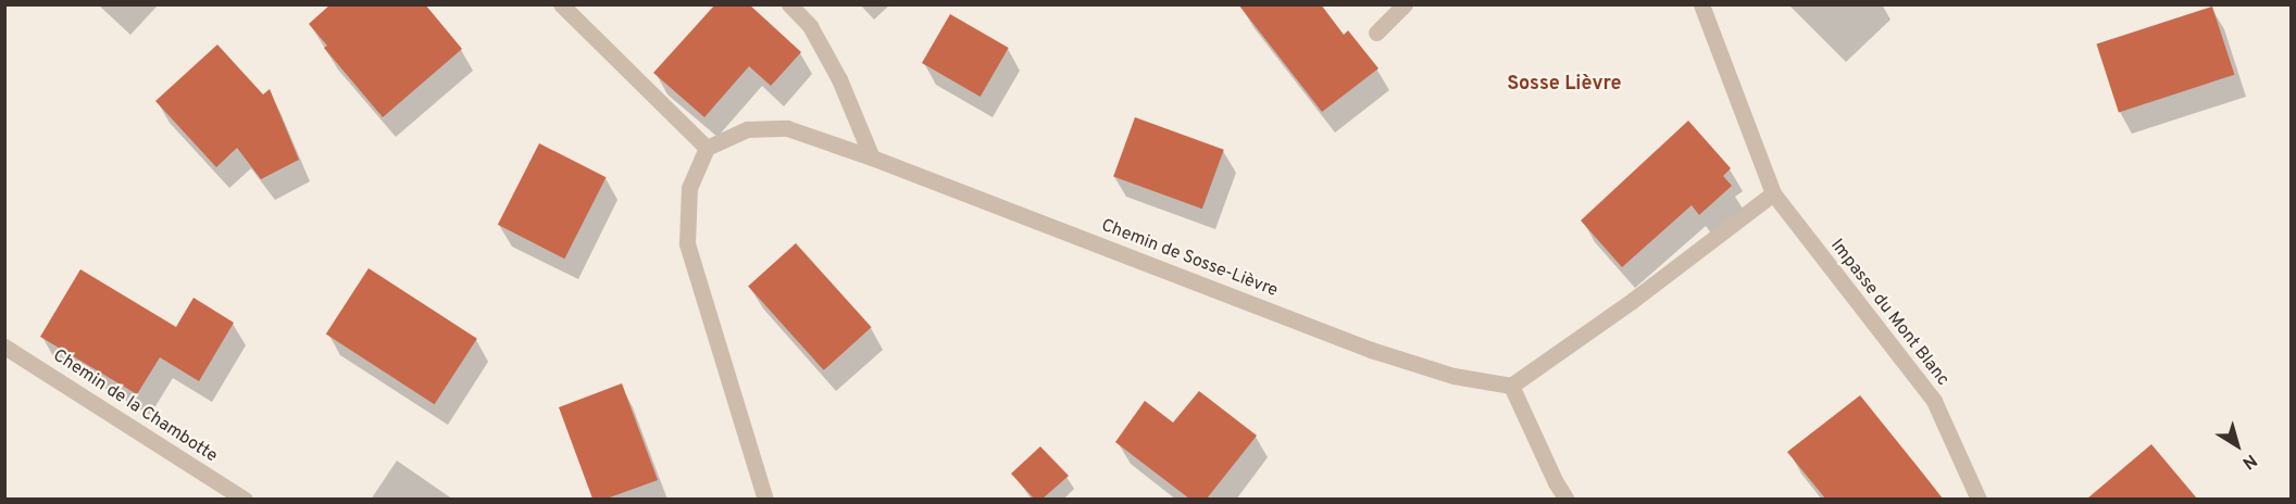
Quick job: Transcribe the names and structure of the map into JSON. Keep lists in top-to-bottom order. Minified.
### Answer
{"streets":{"street":["Chemin de Sosse-Lièvre","Impasse du Mont Blanc","Chemin de la Chambotte"]},"districts":["Sosse Lièvre"],"north":"bottom right"}
